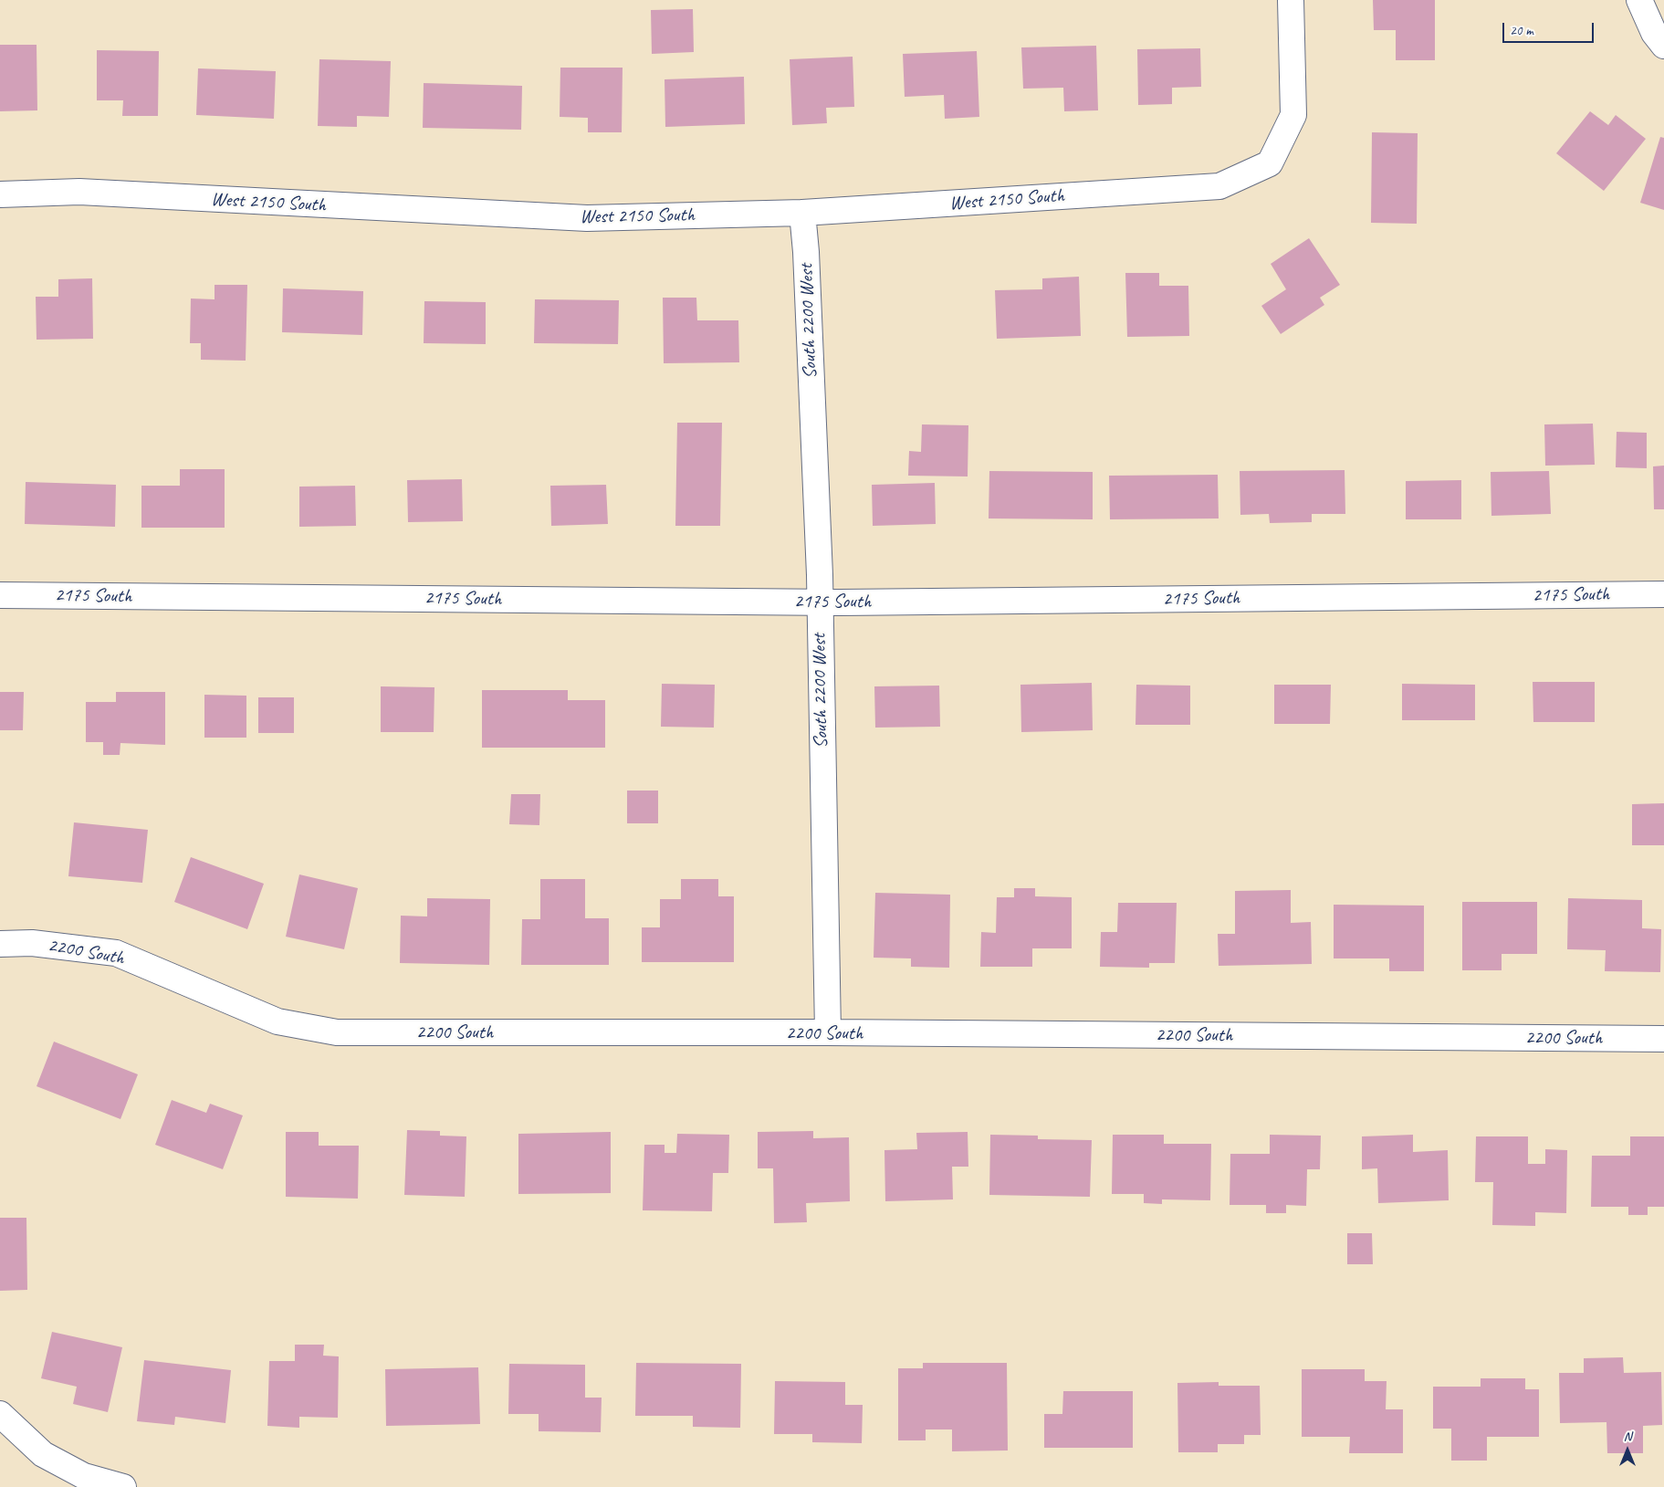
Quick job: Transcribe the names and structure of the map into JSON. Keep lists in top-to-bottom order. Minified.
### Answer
{"streets":{"street":["West 2150 South","South 2200 West","2175 South","2200 South"]},"crossings":[["West 2150 South","South 2200 West"],["South 2200 West","2175 South"],["South 2200 West","2200 South"]],"scale_bar":"20 m","north":"top"}
